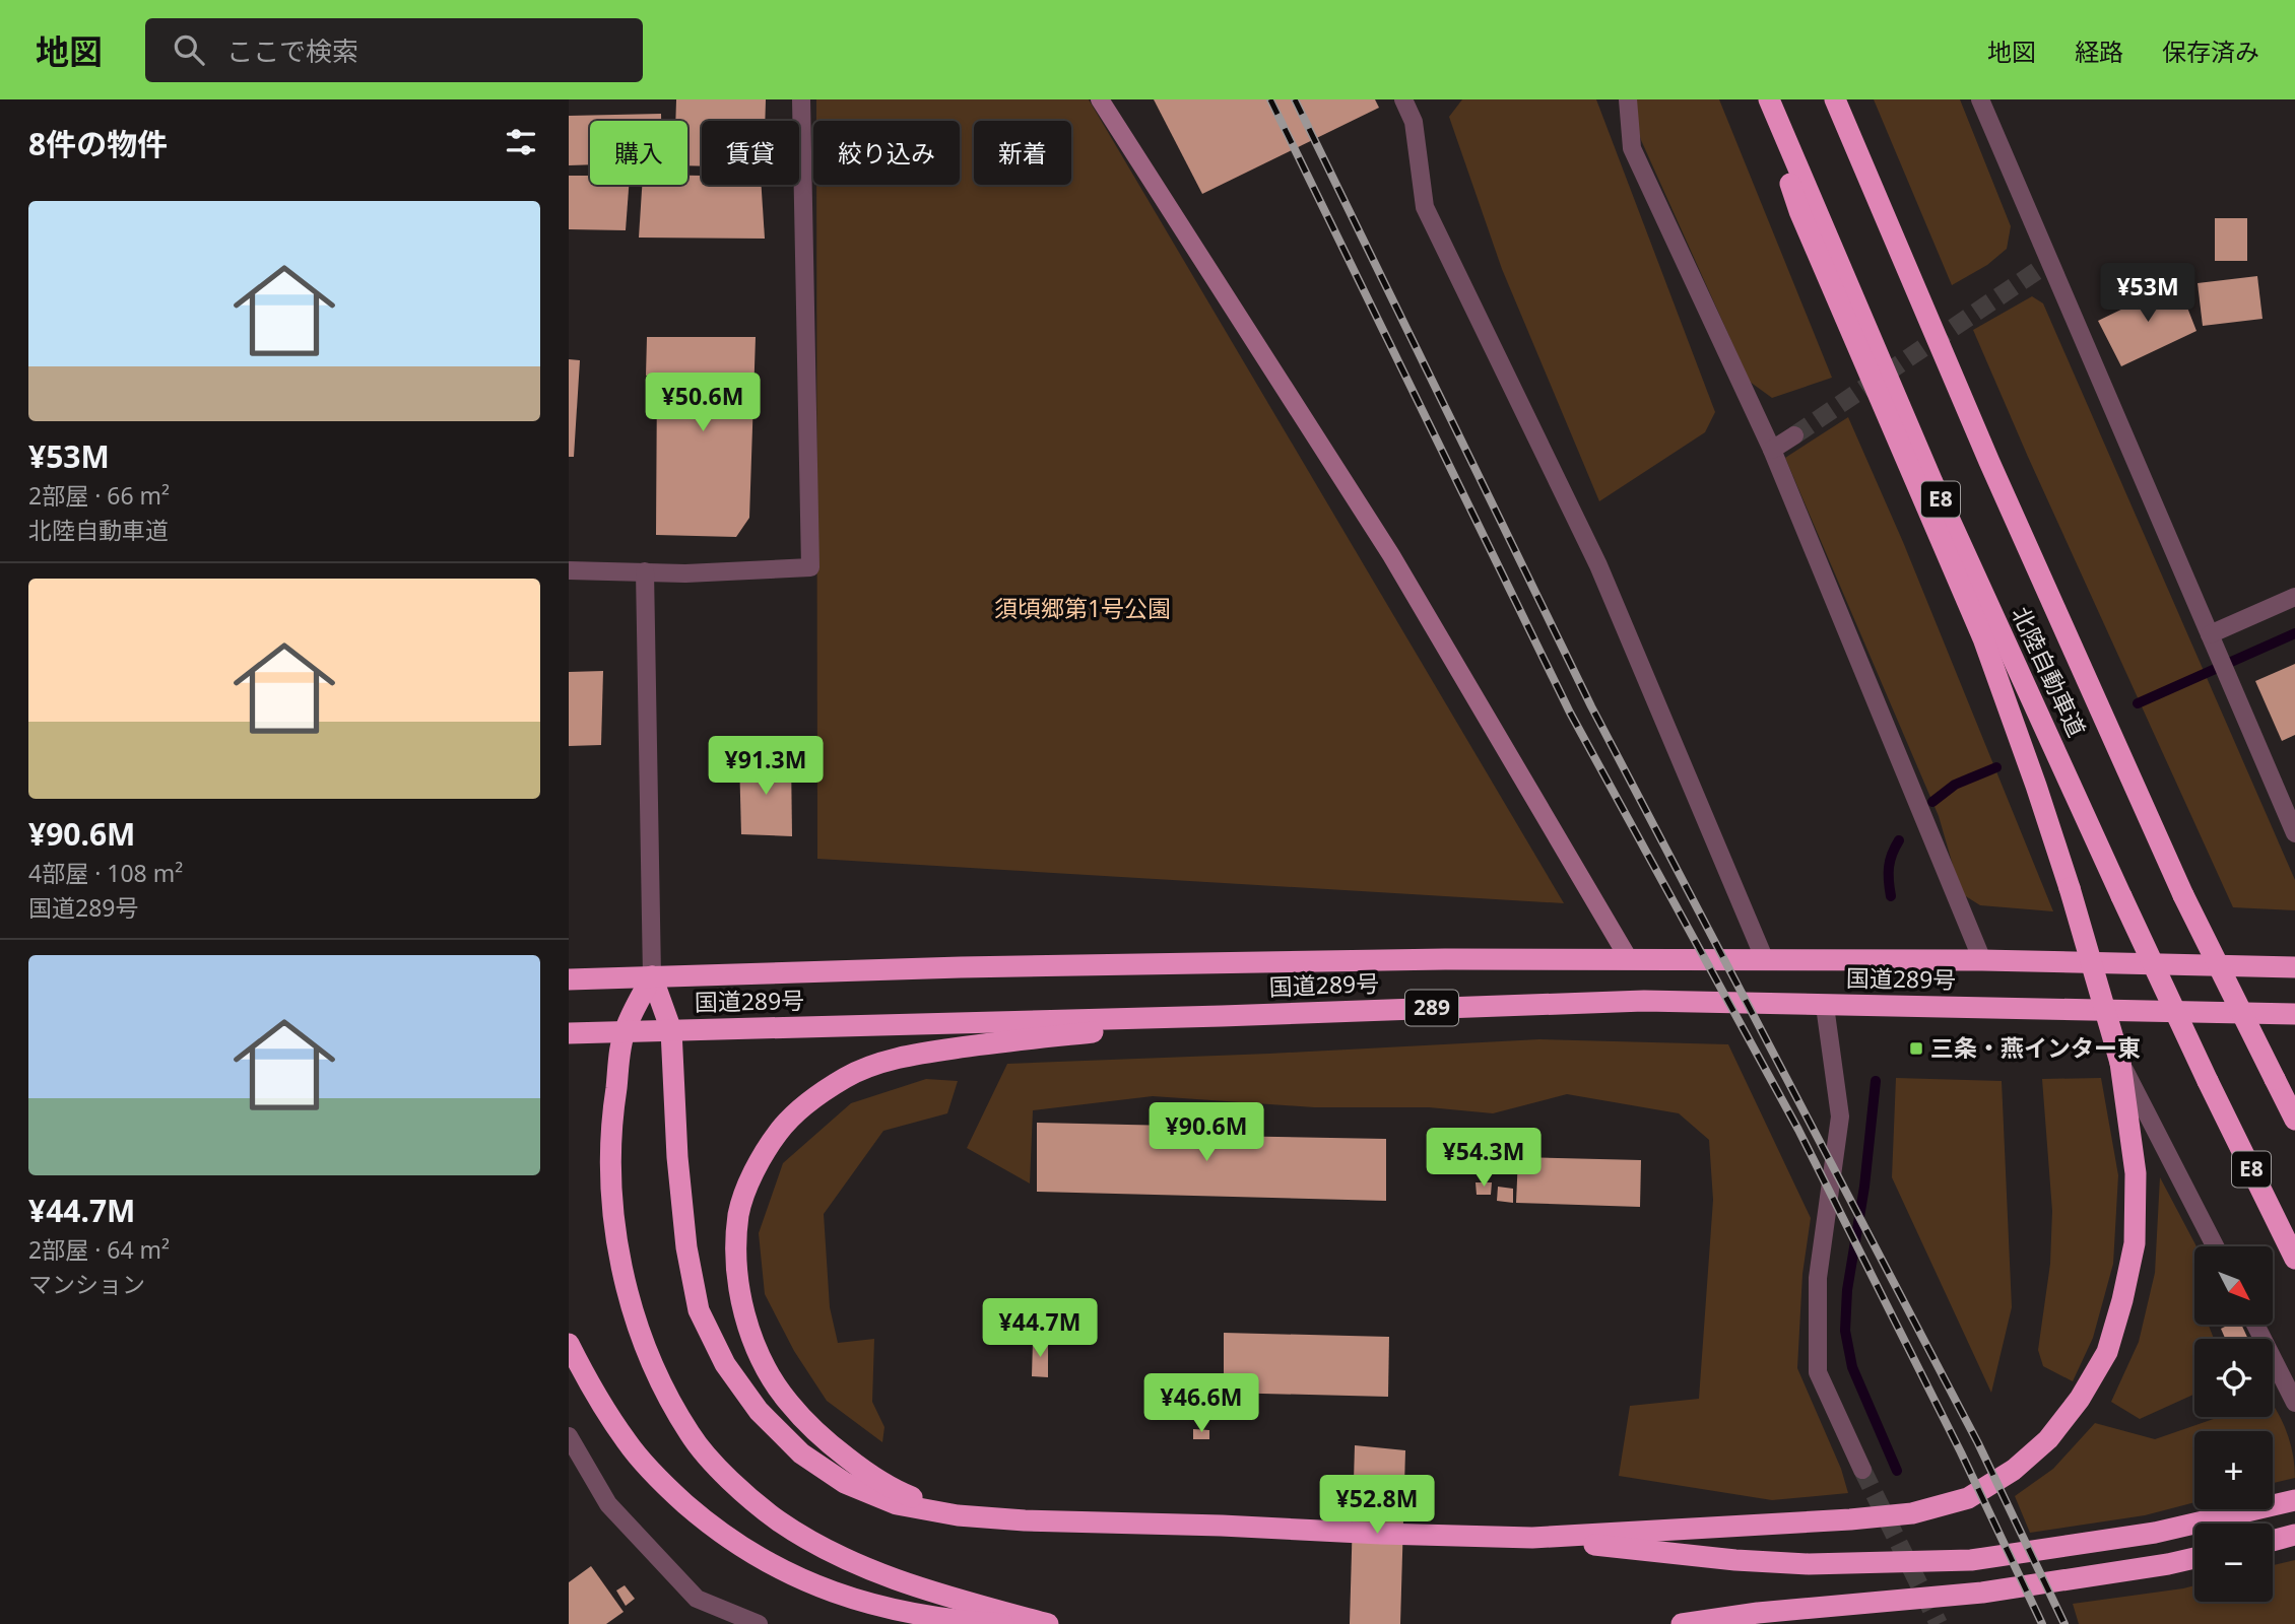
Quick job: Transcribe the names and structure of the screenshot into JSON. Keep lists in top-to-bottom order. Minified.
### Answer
{"streets":{"highway":["E8","北陸自動車道","国道289号","289"]},"parks":["須頃郷第1号公園"],"places":{"transit":["三条・燕インター東"]},"north":"bottom right","page":{"header":"地図","search":"ここで検索","nav":["地図","経路","保存済み"],"heading":"8件の物件","chip":["購入","賃貸","絞り込み","新着"],"list":[{"name":"¥53M","note":"2部屋 · 66 m² · 北陸自動車道"},{"name":"¥90.6M","note":"4部屋 · 108 m² · 国道289号"},{"name":"¥44.7M","note":"2部屋 · 64 m² · マンション"}],"price":["¥53M","¥50.6M","¥91.3M","¥90.6M","¥54.3M","¥44.7M","¥46.6M","¥52.8M"],"map_buttons":["+","−"]}}
